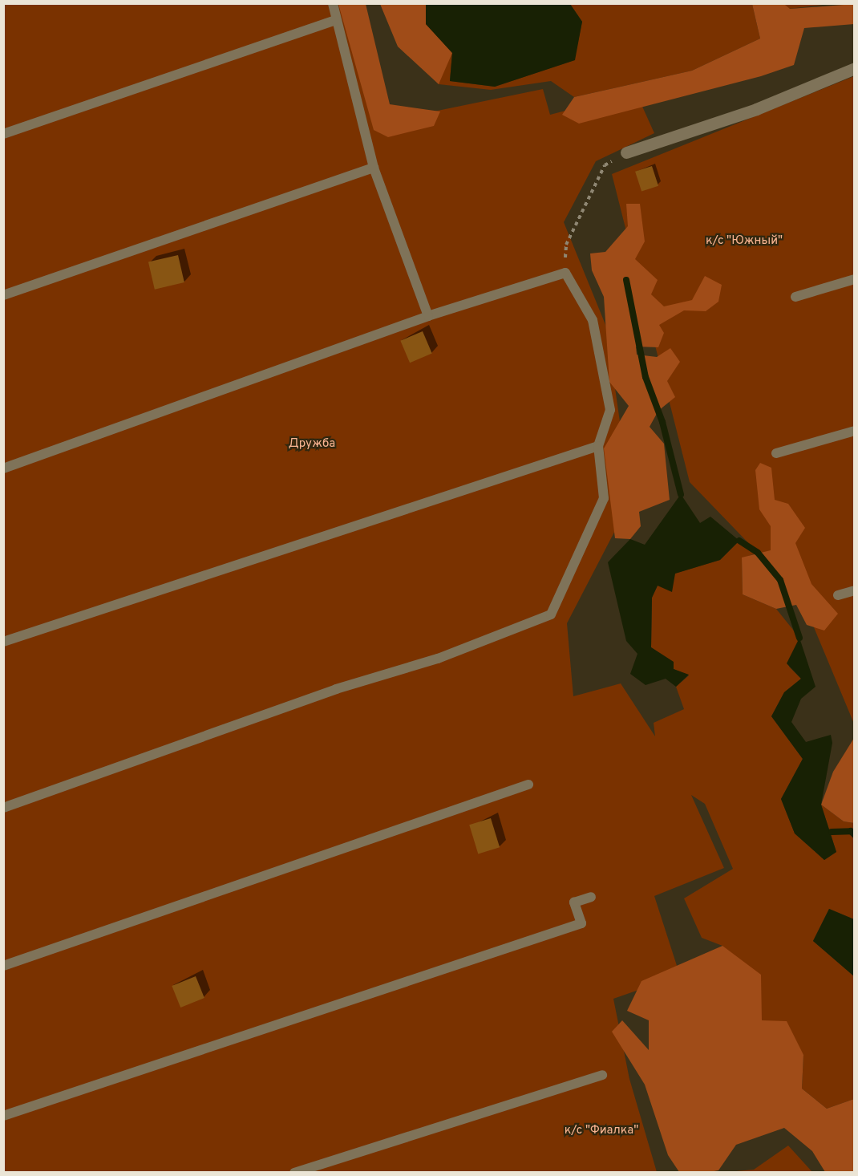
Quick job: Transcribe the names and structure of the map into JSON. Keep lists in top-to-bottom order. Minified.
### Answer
{"parks":["к/с \"Южный\"","Дружба","к/с \"Фиалка\""]}
